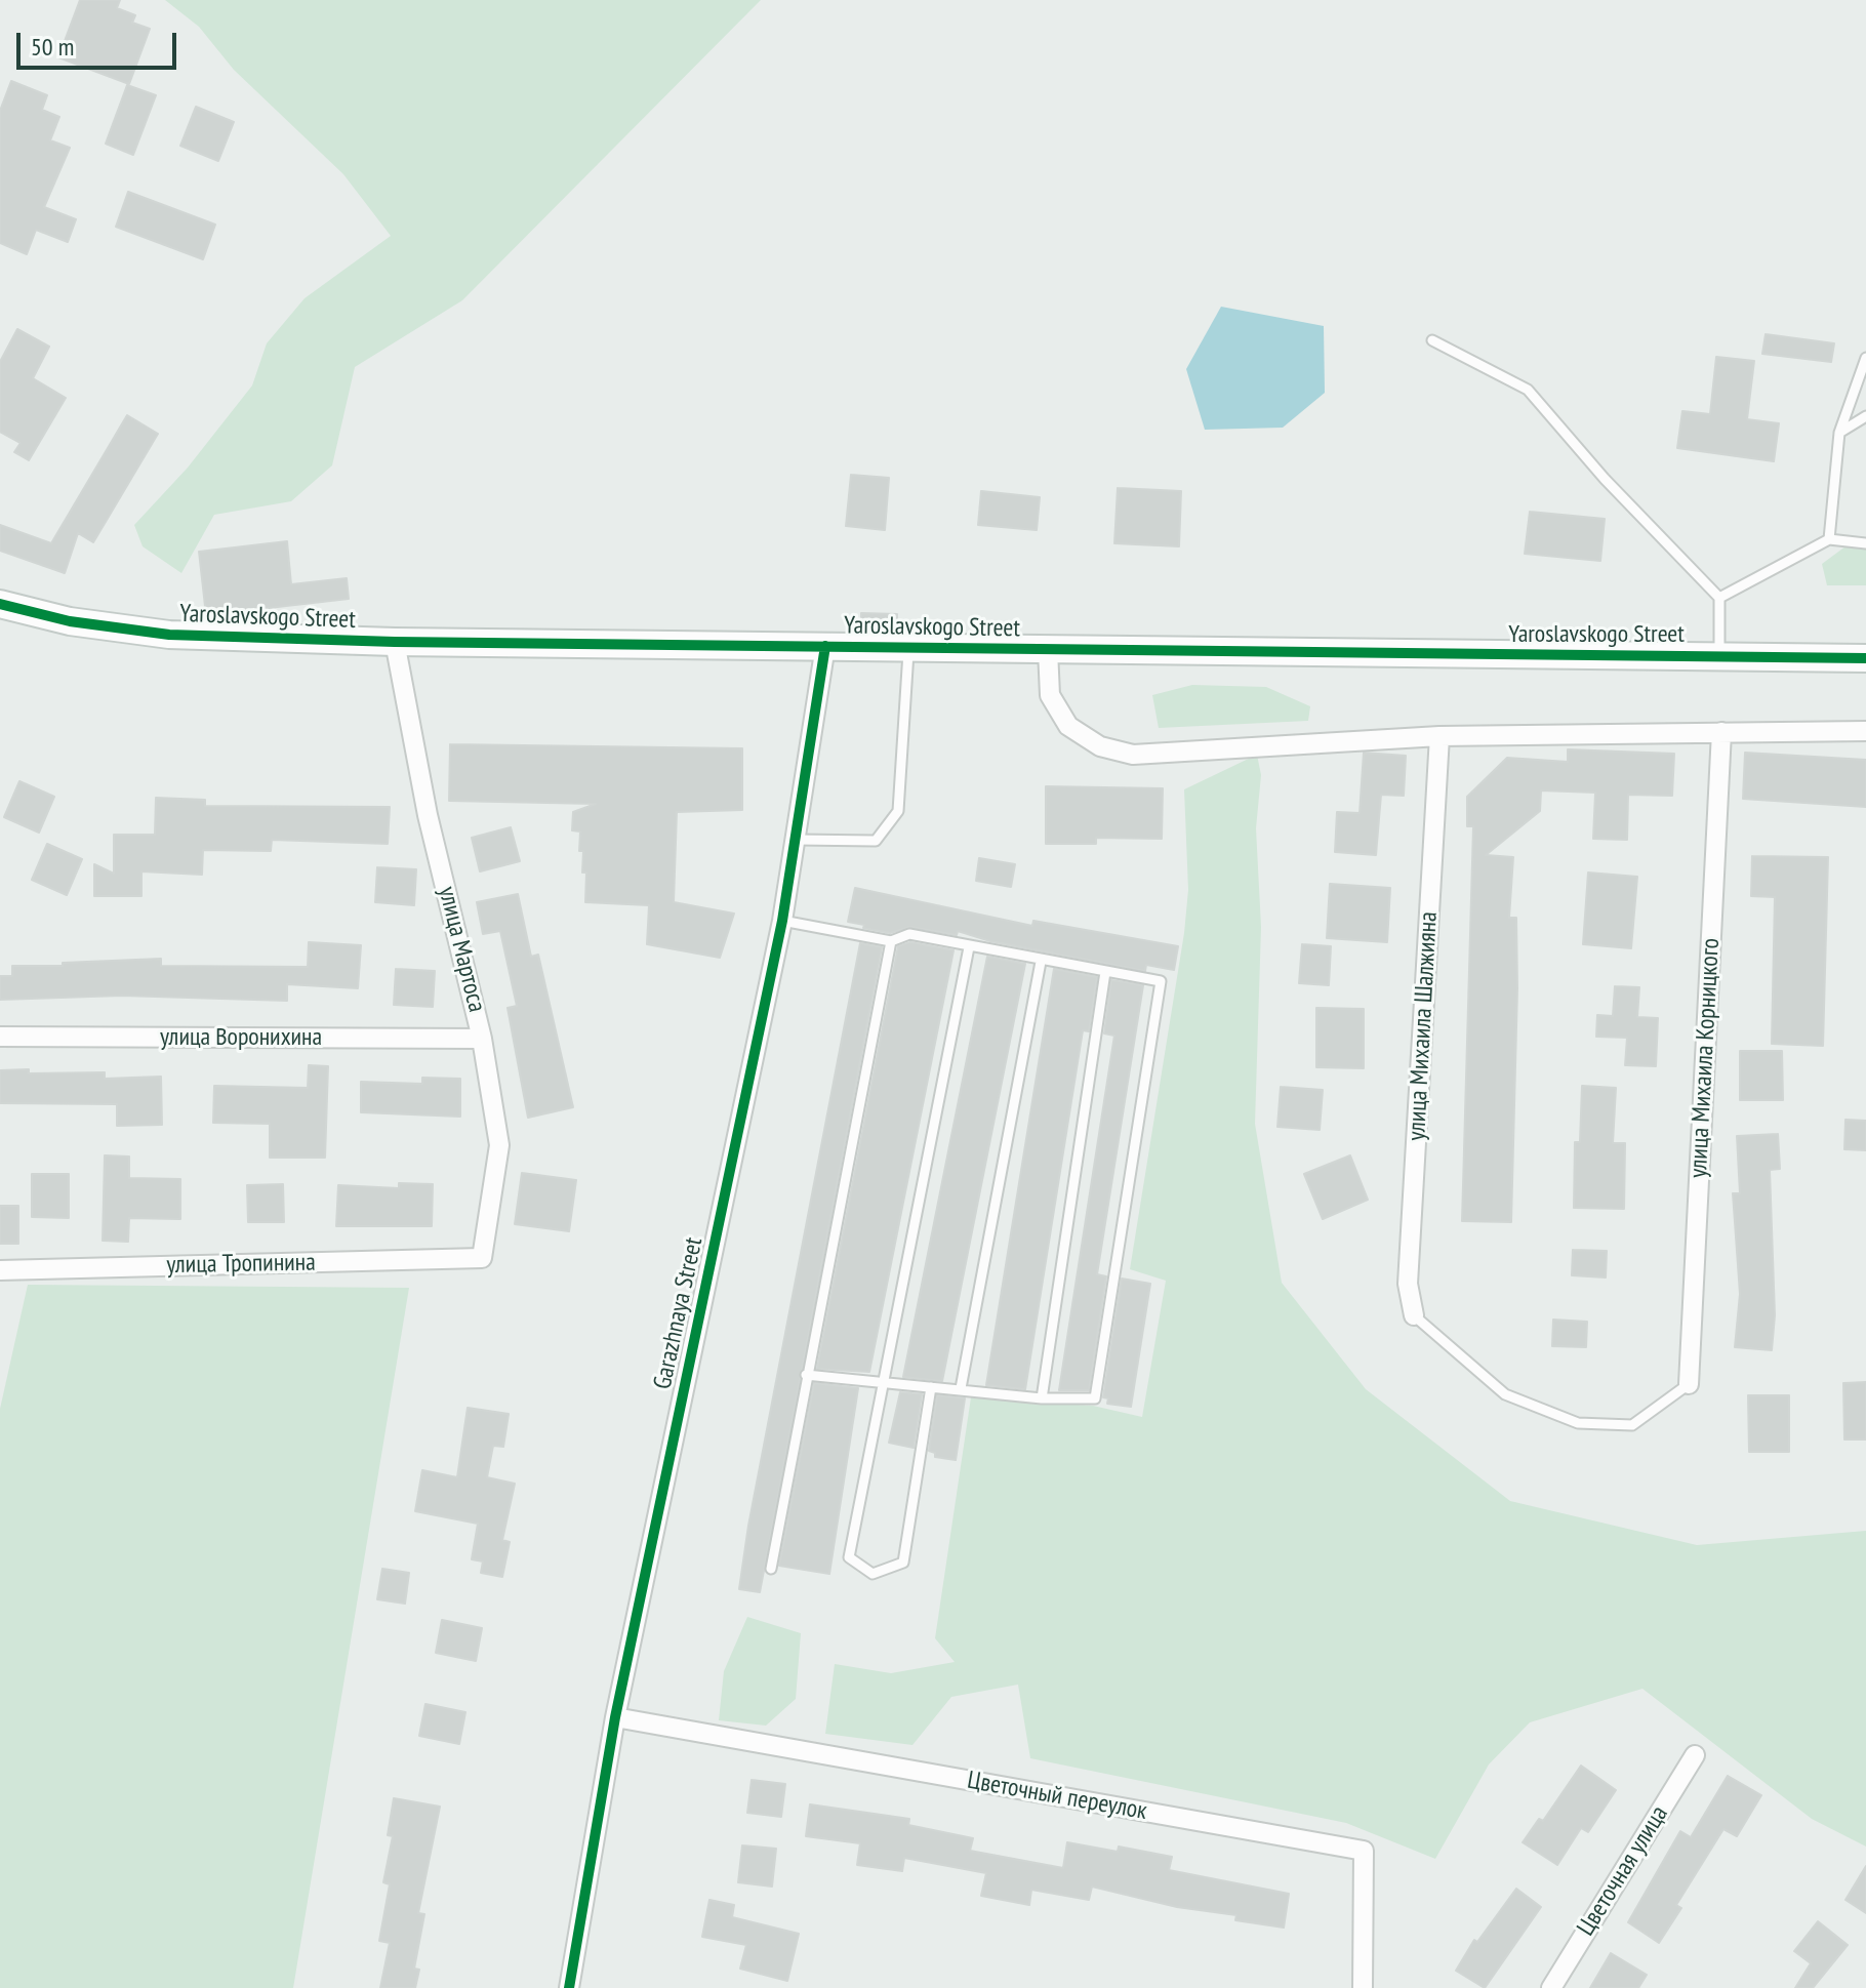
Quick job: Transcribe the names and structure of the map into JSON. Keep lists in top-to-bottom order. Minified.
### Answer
{"streets":{"street":["Yaroslavskogo Street","улица Мартоса","улица Михаила Шалжияна","улица Воронихина","улица Михаила Корницкого","улица Тропинина","Garazhnaya Street","Цветочный переулок","Цветочная улица"]},"crossings":[["Yaroslavskogo Street","улица Мартоса"],["Yaroslavskogo Street","Garazhnaya Street"],["улица Мартоса","улица Воронихина"],["улица Мартоса","улица Тропинина"],["Garazhnaya Street","Цветочный переулок"]],"scale_bar":"50 m"}
